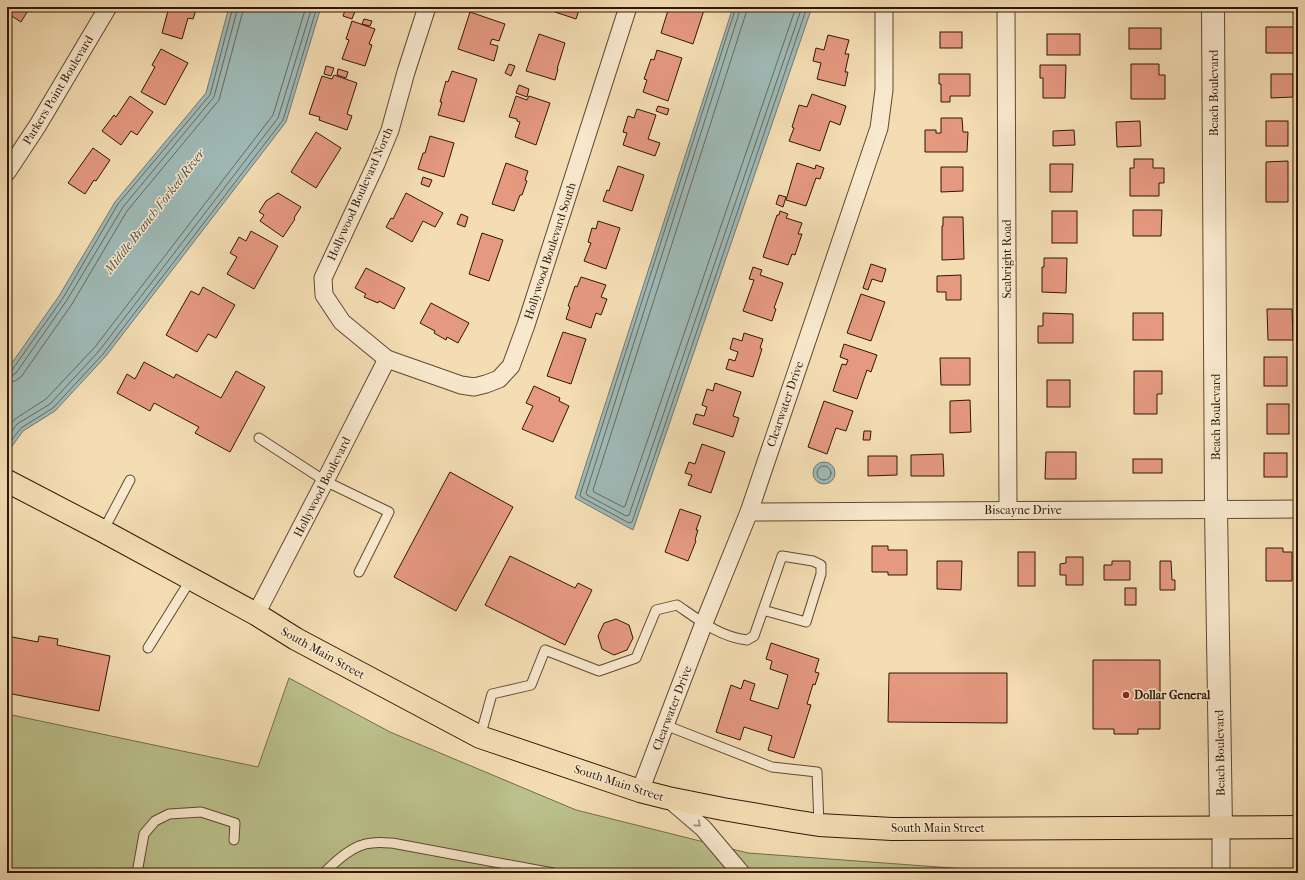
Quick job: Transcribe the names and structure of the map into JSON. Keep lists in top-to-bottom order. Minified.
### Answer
{"streets":{"highway":["South Main Street"],"street":["Parkers Point Boulevard","Beach Boulevard","Hollywood Boulevard North","Hollywood Boulevard South","Seabright Road","Clearwater Drive","Hollywood Boulevard","Biscayne Drive"]},"crossings":[["Beach Boulevard","Biscayne Drive"],["Beach Boulevard","South Main Street"],["Hollywood Boulevard North","Hollywood Boulevard South"],["Hollywood Boulevard North","Hollywood Boulevard"],["Hollywood Boulevard South","Hollywood Boulevard"],["Seabright Road","Biscayne Drive"],["Clearwater Drive","Biscayne Drive"],["Clearwater Drive","South Main Street"],["Hollywood Boulevard","South Main Street"]],"water":["Middle Branch Forked River"],"places":["Dollar General"]}
